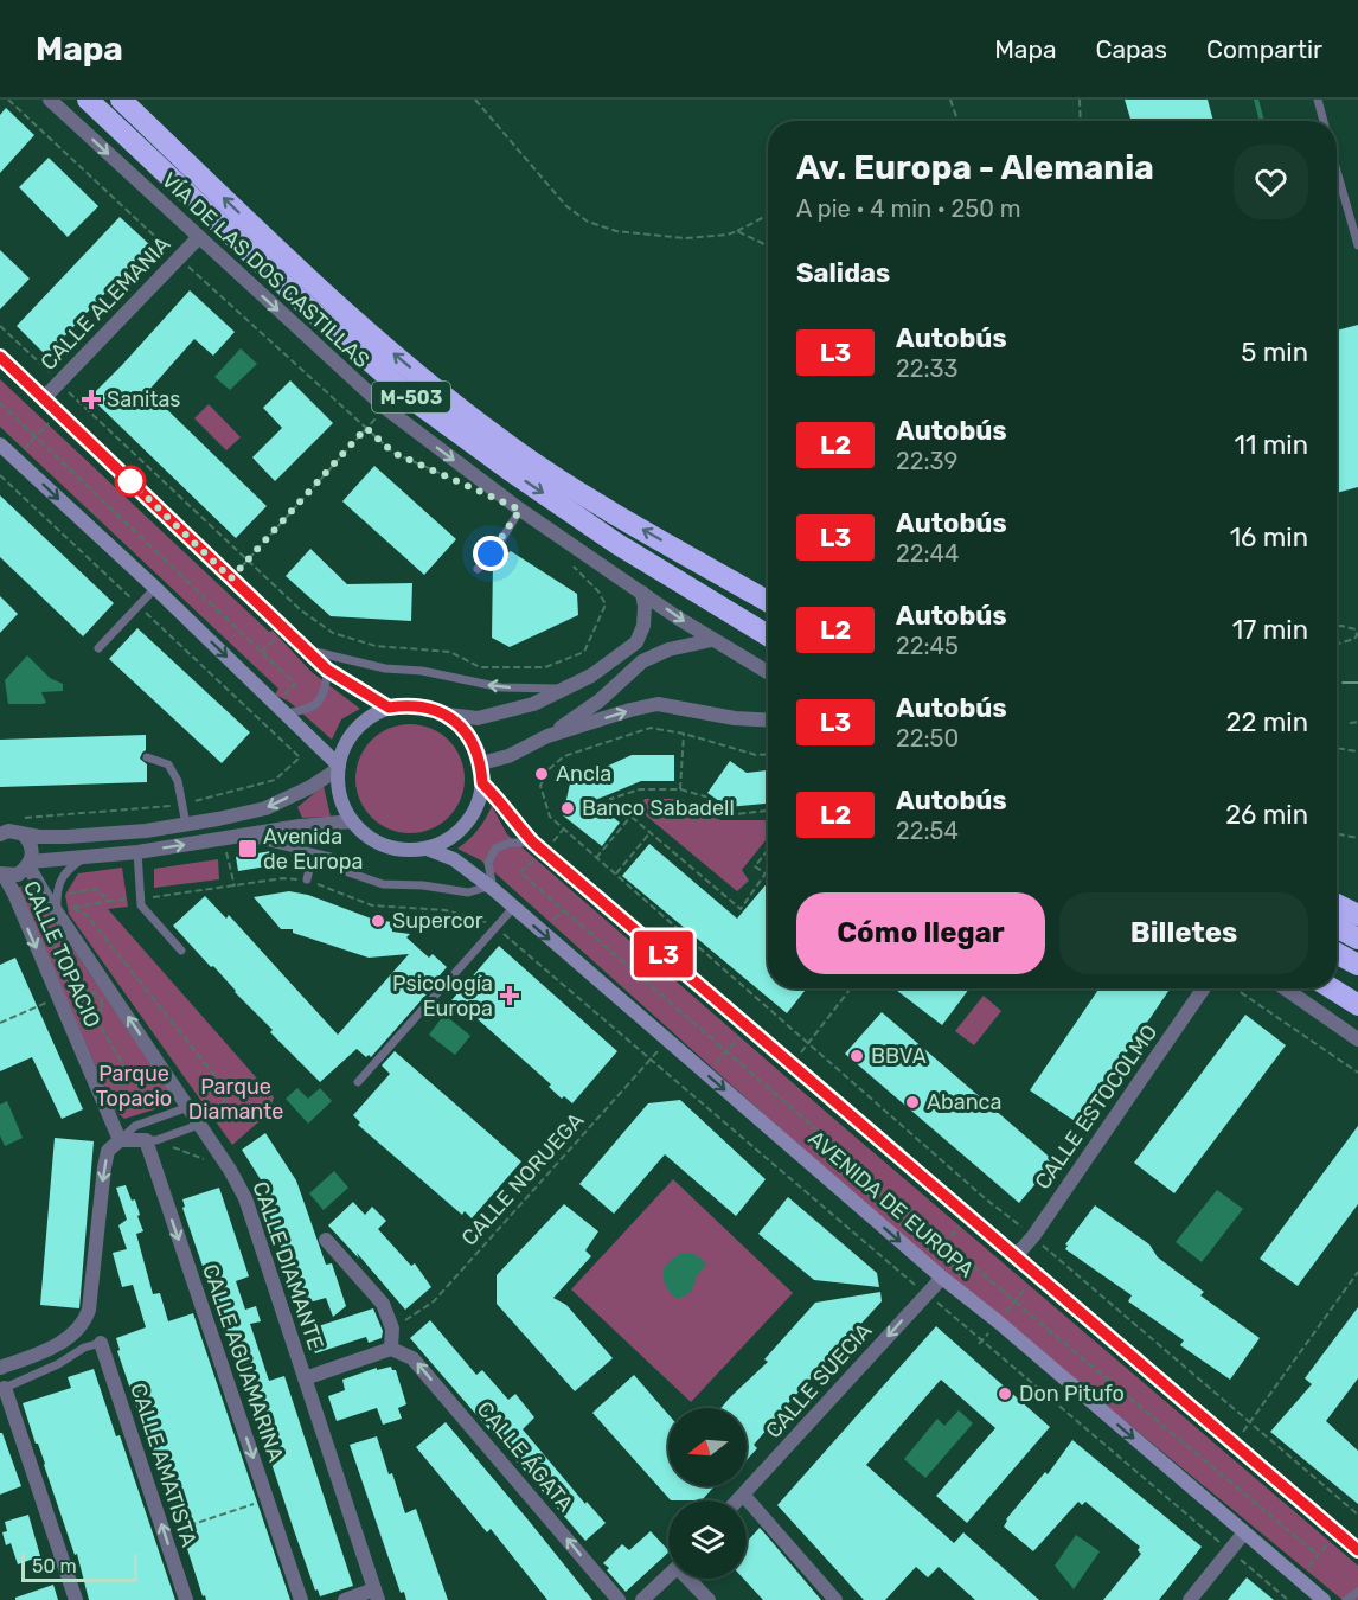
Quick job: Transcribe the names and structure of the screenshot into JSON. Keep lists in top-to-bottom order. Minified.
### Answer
{"streets":{"highway":["M-503"],"street":["VÍA DE LAS DOS CASTILLAS","CALLE ALEMANIA","CALLE TOPACIO","CALLE ESTOCOLMO","AVENIDA DE EUROPA","CALLE DIAMANTE","CALLE AGUAMARINA","CALLE SUECIA","CALLE ÁGATA","CALLE AMATISTA"],"path":["CALLE NORUEGA"]},"crossings":[["VÍA DE LAS DOS CASTILLAS","CALLE ALEMANIA"],["CALLE ESTOCOLMO","AVENIDA DE EUROPA"],["CALLE NORUEGA","AVENIDA DE EUROPA"],["AVENIDA DE EUROPA","CALLE SUECIA"]],"one_way":["VÍA DE LAS DOS CASTILLAS","CALLE TOPACIO","CALLE AGUAMARINA","CALLE SUECIA","CALLE ÁGATA"],"parks":["Parque Topacio","Parque Diamante"],"places":{"health":["Sanitas","Psicología Europa"],"other":["Ancla","Banco Sabadell","Supercor","BBVA","Abanca","Don Pitufo"],"transit":["Avenida de Europa"]},"lines":["bus line L3"],"scale_bar":"50 m","north":"left","page":{"header":"Mapa","nav":["Mapa","Capas","Compartir"],"on_map":"L3","heading":[["Av. Europa - Alemania","A pie · 4 min · 250 m"],"Salidas"],"list":[{"mark":"L3","name":"Autobús","note":"22:33","value":"5 min"},{"mark":"L2","name":"Autobús","note":"22:39","value":"11 min"},{"mark":"L3","name":"Autobús","note":"22:44","value":"16 min"},{"mark":"L2","name":"Autobús","note":"22:45","value":"17 min"},{"mark":"L3","name":"Autobús","note":"22:50","value":"22 min"},{"mark":"L2","name":"Autobús","note":"22:54","value":"26 min"}],"buttons":["Cómo llegar","Billetes"],"scale":"50 m"}}
